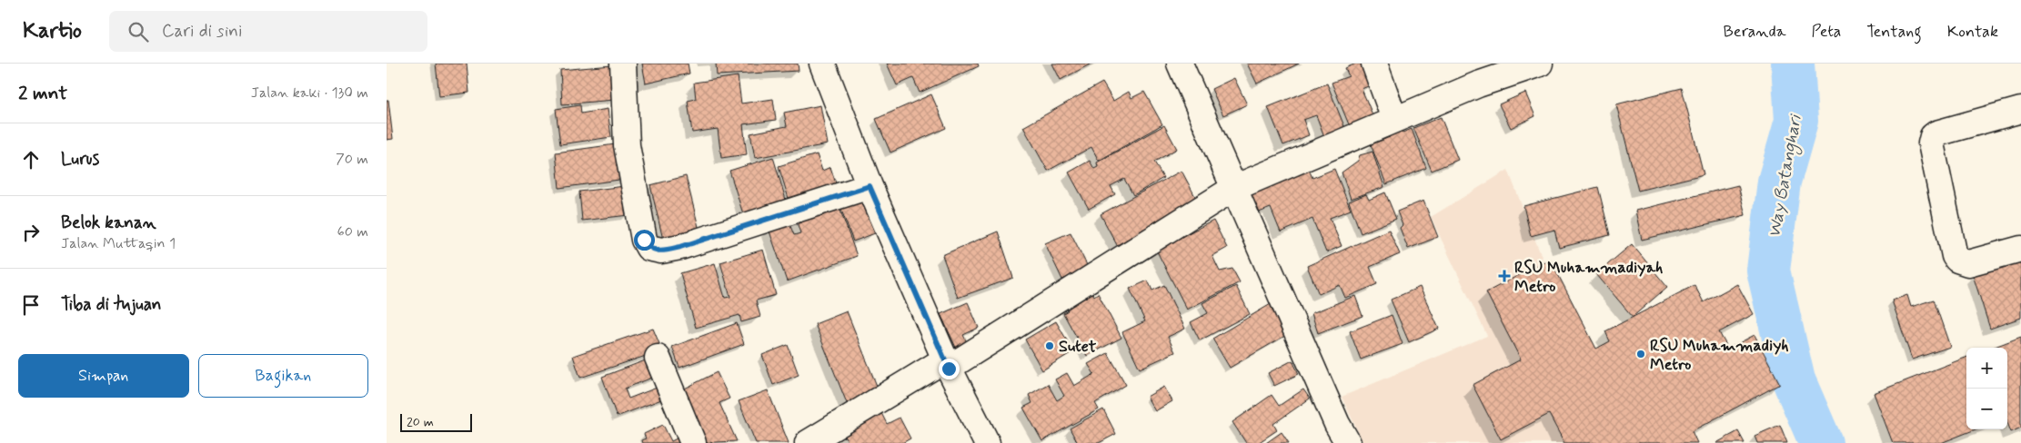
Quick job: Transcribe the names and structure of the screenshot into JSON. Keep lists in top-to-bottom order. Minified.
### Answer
{"water":["Way Batanghari"],"places":{"health":["RSU Muhammadiyah Metro"],"other":["Sutet","RSU Muhammadiyh Metro"]},"scale_bar":"20 m","page":{"header":"Kartio","search":"Cari di sini","nav":["Beranda","Peta","Tentang","Kontak"],"heading":["2 mnt","Jalan kaki · 130 m"],"list":[["Lurus","70 m"],["Belok kanan","Jalan Muttaqin 1","60 m"],"Tiba di tujuan"],"buttons":["Simpan","Bagikan"],"map_buttons":["+","−"],"scale":"20 m"}}
